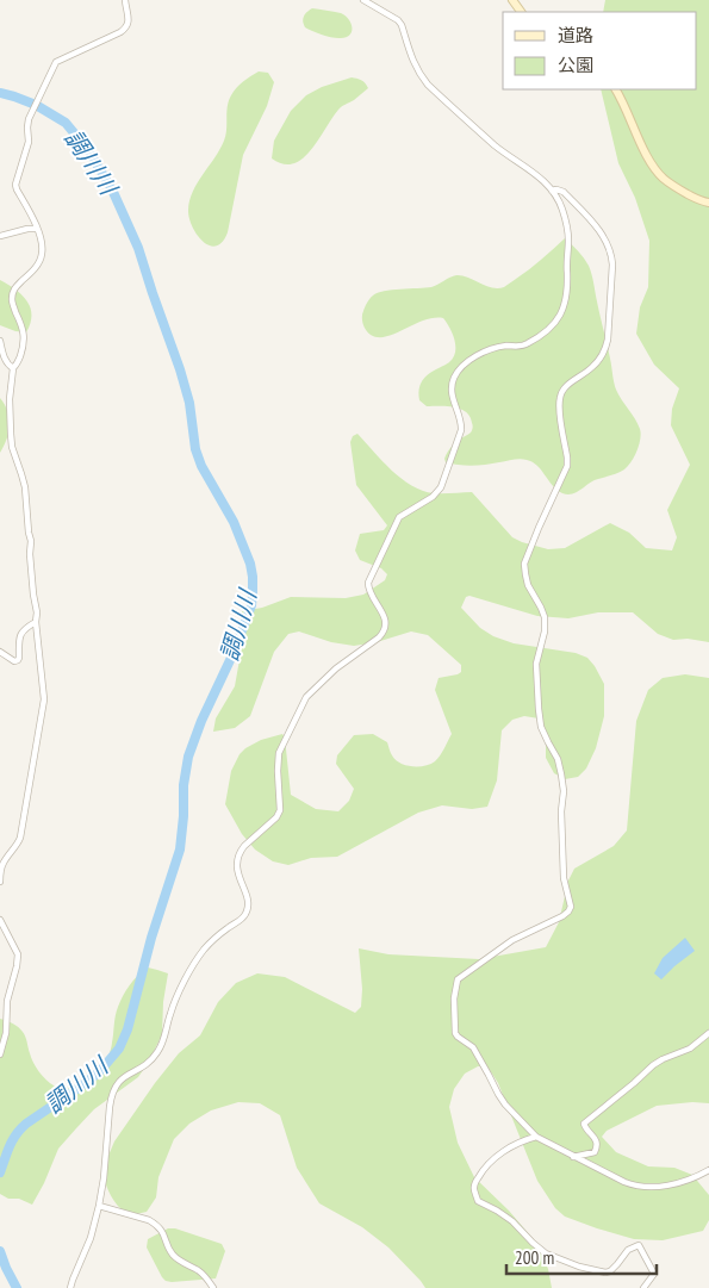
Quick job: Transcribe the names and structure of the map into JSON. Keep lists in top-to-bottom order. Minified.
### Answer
{"water":["調川川"],"legend":["道路","公園"],"scale_bar":"200 m"}
